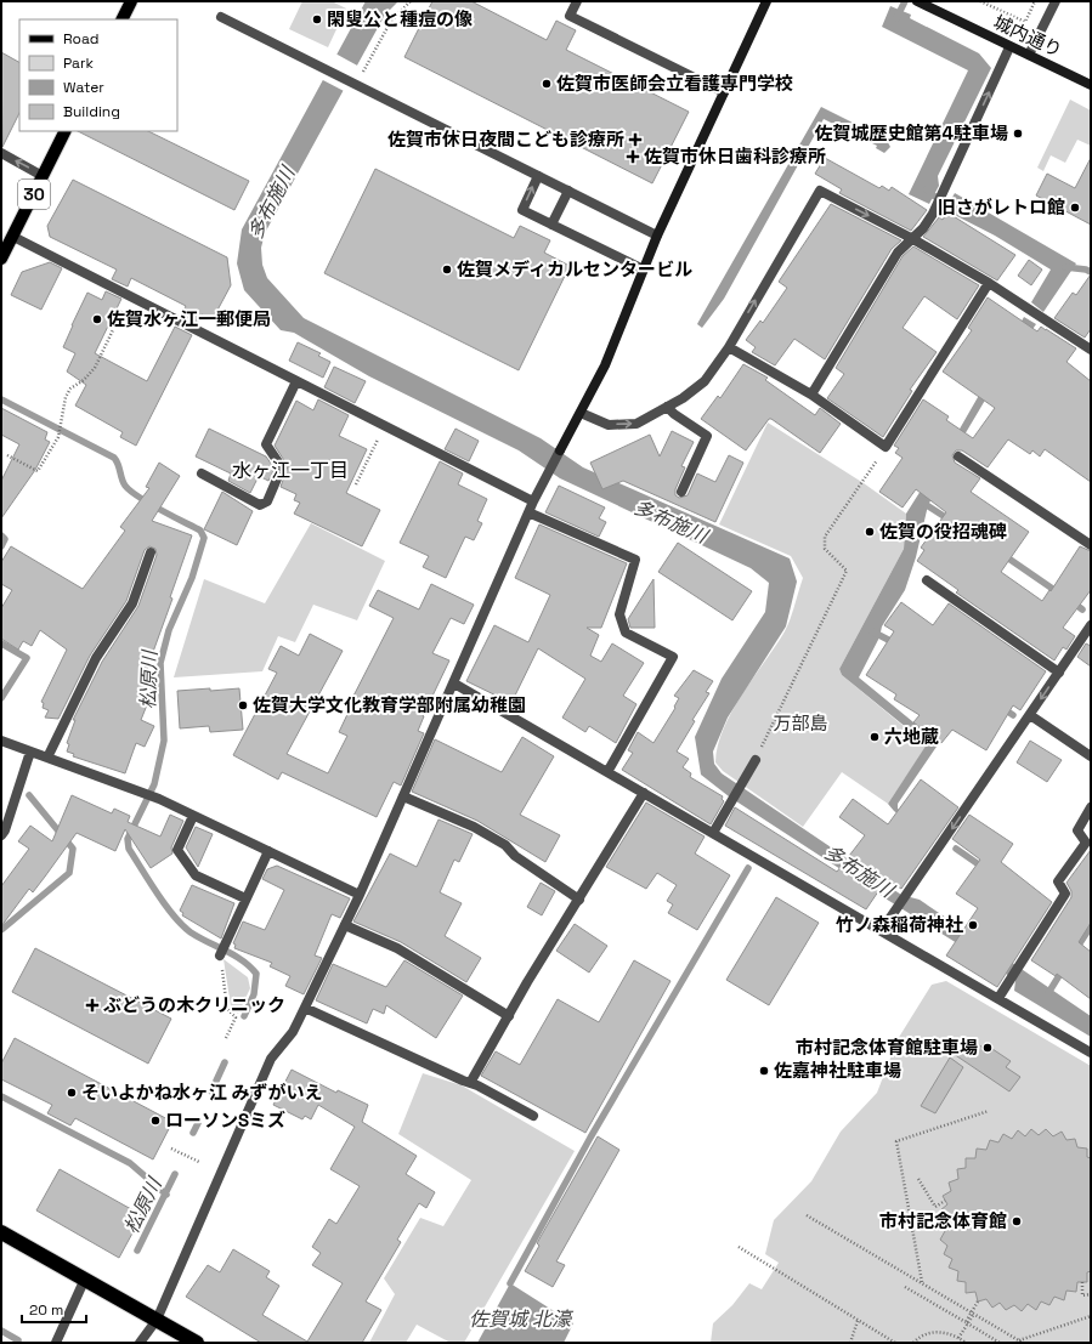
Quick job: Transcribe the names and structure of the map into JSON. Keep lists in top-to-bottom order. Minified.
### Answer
{"streets":{"main road":["30"],"street":["城内通り"]},"districts":["水ヶ江一丁目"],"water":["多布施川","松原川","佐賀城 北濠"],"parks":["万部島"],"places":{"other":["閑叟公と種痘の像","佐賀市医師会立看護専門学校","佐賀城歴史館第4駐車場","旧さがレトロ館","佐賀メディカルセンタービル","佐賀水ヶ江一郵便局","佐賀の役招魂碑","佐賀大学文化教育学部附属幼稚園","六地蔵","竹ノ森稲荷神社","市村記念体育館駐車場","佐嘉神社駐車場","そいよかね水ヶ江 みずがいえ","ローソンSミズ","市村記念体育館"],"health":["佐賀市休日夜間こども診療所","佐賀市休日歯科診療所","ぶどうの木クリニック"]},"legend":["Road","Park","Water","Building"],"scale_bar":"20 m"}
